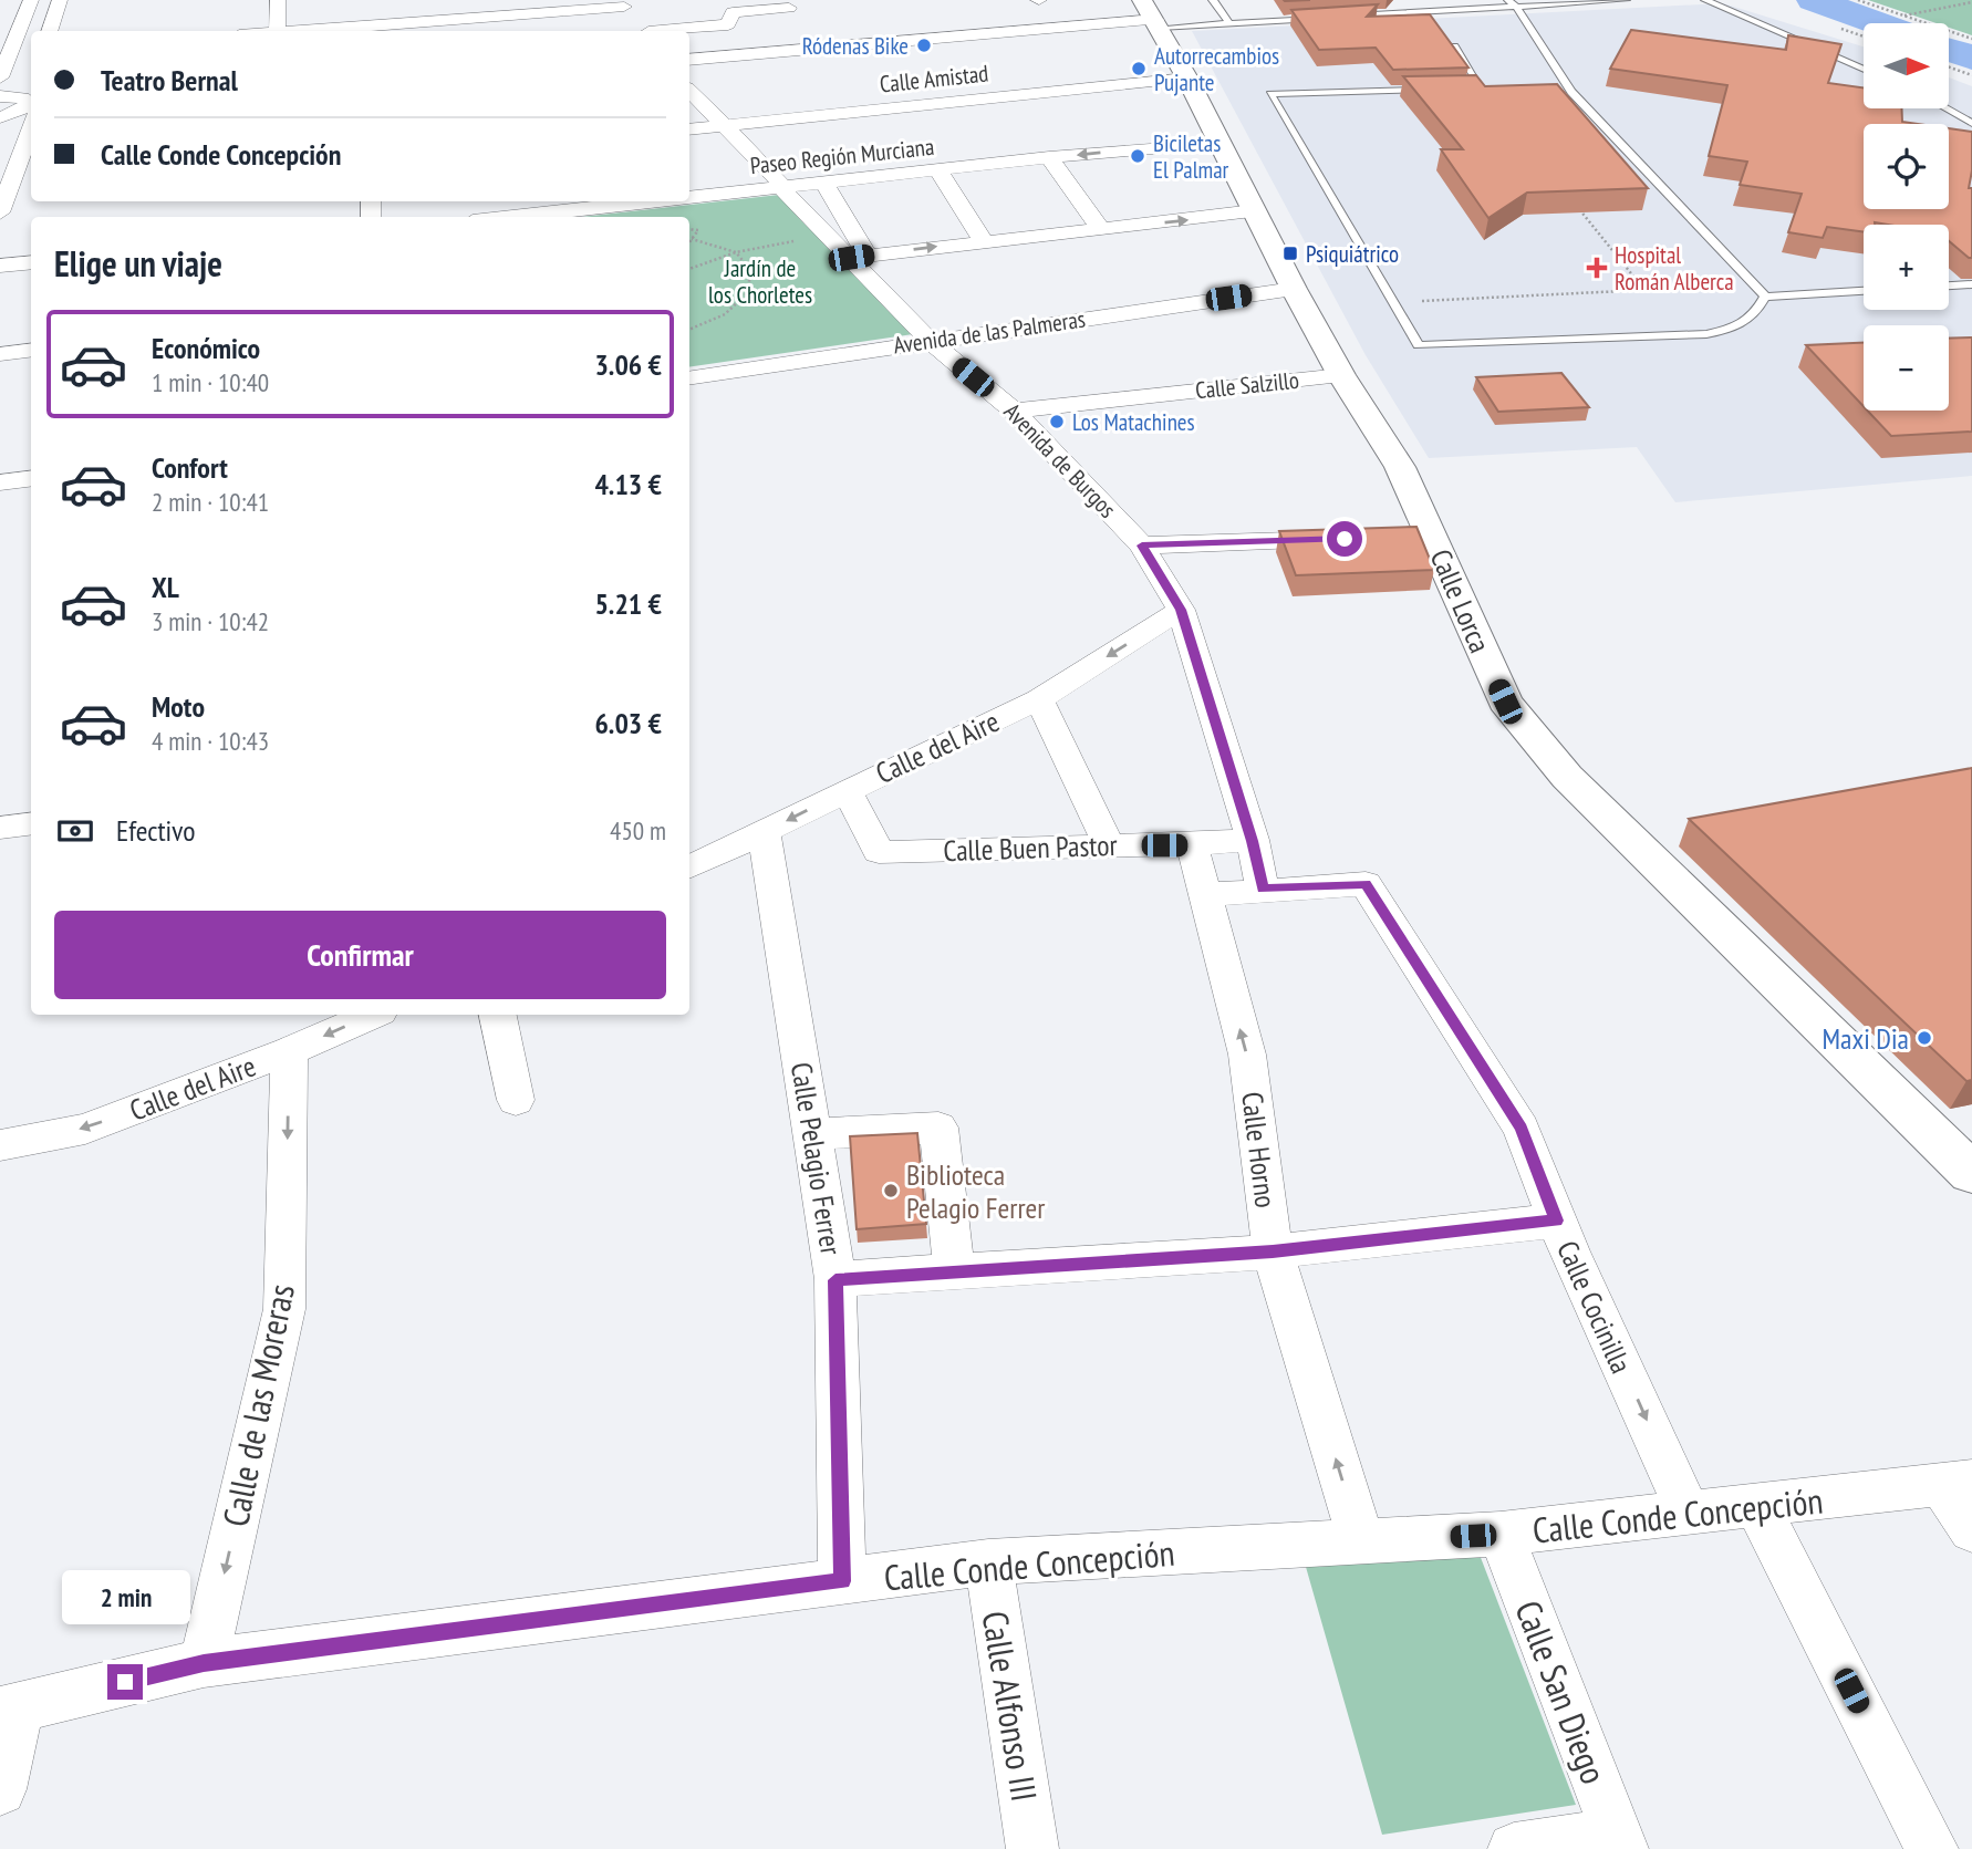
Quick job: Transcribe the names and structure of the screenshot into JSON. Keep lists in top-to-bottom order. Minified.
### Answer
{"streets":{"main road":["Calle Lorca"],"street":["Calle Amistad","Paseo Región Murciana","Avenida de las Palmeras","Calle Salzillo","Avenida de Burgos","Calle del Aire","Calle Buen Pastor","Calle Horno","Calle Pelagio Ferrer","Calle Cocinilla","Calle de las Moreras","Calle Conde Concepción","Calle San Diego","Calle Alfonso III"]},"crossings":[["Calle Amistad","Avenida de Burgos"],["Calle Amistad","Calle Lorca"],["Paseo Región Murciana","Avenida de Burgos"],["Paseo Región Murciana","Calle Lorca"],["Avenida de las Palmeras","Avenida de Burgos"],["Avenida de las Palmeras","Calle Lorca"],["Calle Salzillo","Avenida de Burgos"],["Calle Salzillo","Calle Lorca"],["Avenida de Burgos","Calle del Aire"],["Avenida de Burgos","Calle Buen Pastor"],["Avenida de Burgos","Calle Cocinilla"],["Calle del Aire","Calle Buen Pastor"],["Calle del Aire","Calle Pelagio Ferrer"],["Calle del Aire","Calle de las Moreras"],["Calle Buen Pastor","Calle Horno"],["Calle Horno","Calle Cocinilla"],["Calle Horno","Calle Conde Concepción"],["Calle Pelagio Ferrer","Calle Conde Concepción"],["Calle Cocinilla","Calle Conde Concepción"],["Calle de las Moreras","Calle Conde Concepción"],["Calle Conde Concepción","Calle San Diego"],["Calle Conde Concepción","Calle Alfonso III"]],"one_way":["Calle del Aire","Calle Horno","Calle Cocinilla","Calle de las Moreras"],"parks":["Jardín de los Chorletes"],"places":{"other":["Ródenas Bike","Autorrecambios Pujante","Biciletas El Palmar","Los Matachines","Maxi Dia","Biblioteca Pelagio Ferrer"],"transit":["Psiquiátrico"],"health":["Hospital Román Alberca"]},"north":"right","page":{"map_buttons":["+","−"],"banner":["Teatro Bernal","Calle Conde Concepción"],"heading":"Elige un viaje","list":[{"name":"Económico","note":"1 min · 10:40","value":"3.06 €"},{"name":"Confort","note":"2 min · 10:41","value":"4.13 €"},{"name":"XL","note":"3 min · 10:42","value":"5.21 €"},{"name":"Moto","note":"4 min · 10:43","value":"6.03 €"}],"pay":["Efectivo","450 m"],"buttons":"Confirmar","bubble":"2 min"}}
